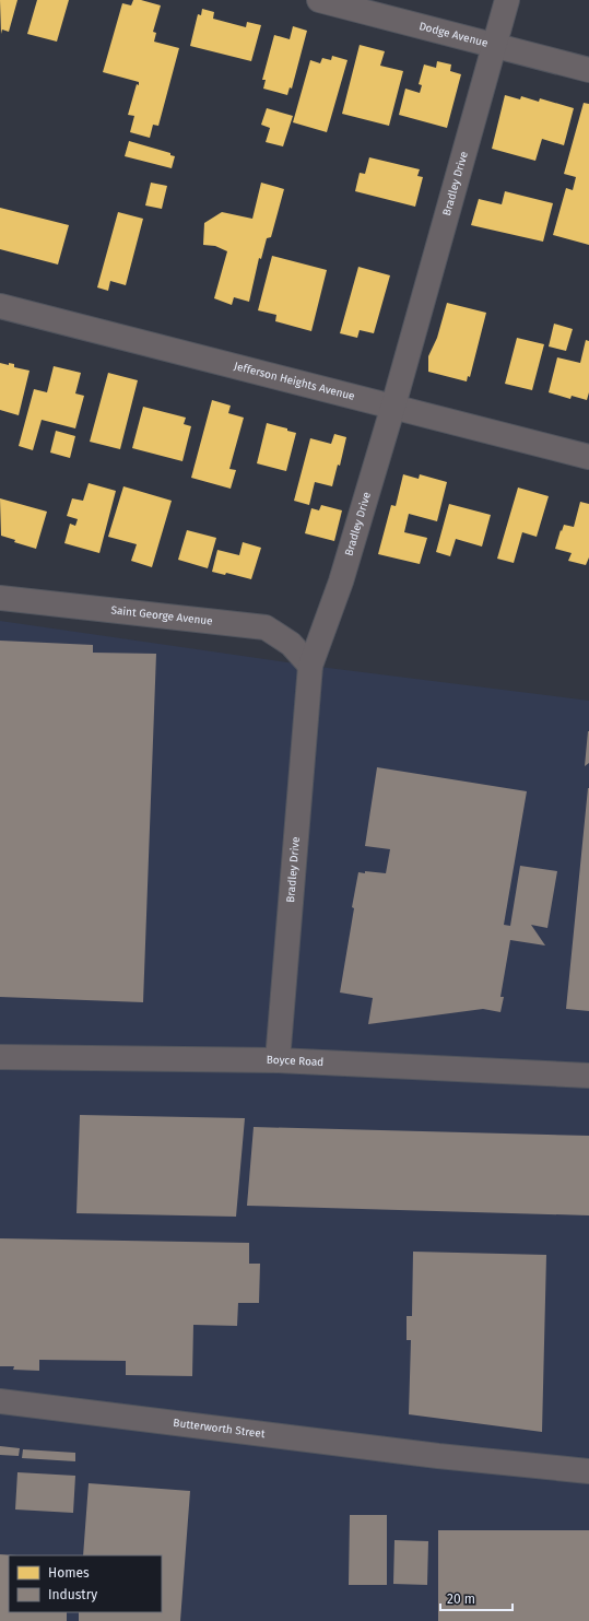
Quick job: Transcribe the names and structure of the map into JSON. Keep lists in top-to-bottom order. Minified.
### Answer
{"streets":{"street":["Dodge Avenue","Bradley Drive","Jefferson Heights Avenue","Saint George Avenue","Boyce Road","Butterworth Street"]},"crossings":[["Dodge Avenue","Bradley Drive"],["Bradley Drive","Jefferson Heights Avenue"],["Bradley Drive","Saint George Avenue"],["Bradley Drive","Boyce Road"]],"legend":["Homes","Industry"],"scale_bar":"20 m"}
